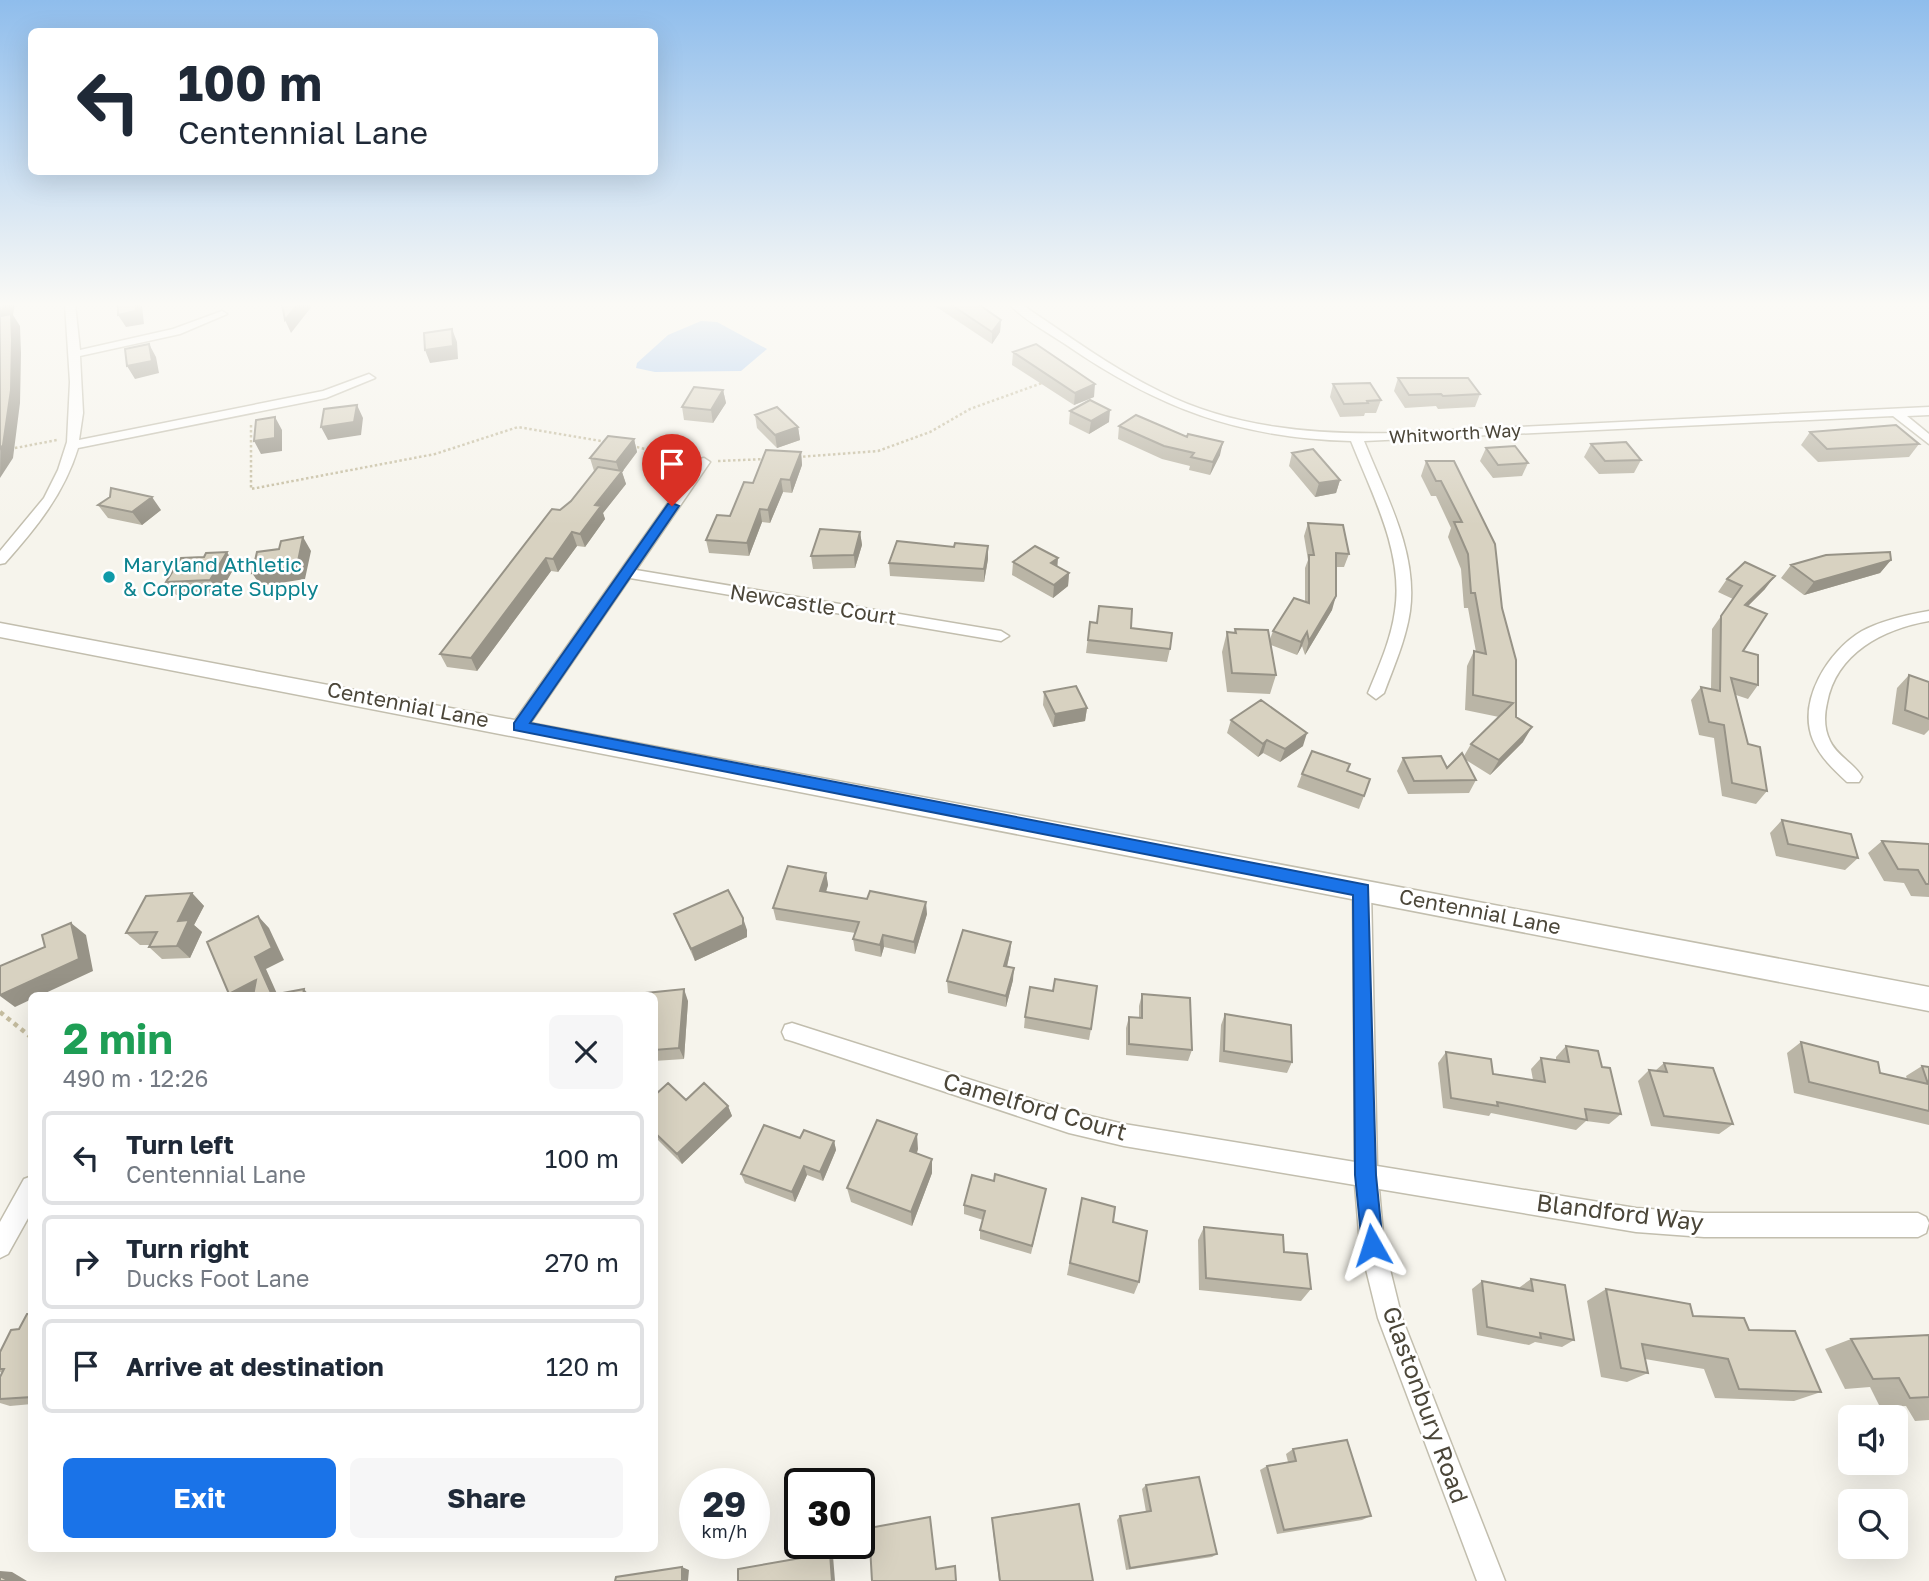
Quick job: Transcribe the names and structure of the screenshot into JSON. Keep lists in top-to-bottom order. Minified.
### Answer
{"streets":{"street":["Whitworth Way","Newcastle Court","Centennial Lane","Camelford Court","Blandford Way","Glastonbury Road"]},"crossings":[["Centennial Lane","Glastonbury Road"],["Camelford Court","Blandford Way"],["Camelford Court","Glastonbury Road"],["Blandford Way","Glastonbury Road"]],"places":["Maryland Athletic & Corporate Supply"],"page":{"turn":["100 m","Centennial Lane"],"heading":["2 min","490 m · 12:26"],"list":[{"name":"Turn left","note":"Centennial Lane","value":"100 m"},{"name":"Turn right","note":"Ducks Foot Lane","value":"270 m"},{"name":"Arrive at destination","value":"120 m"}],"buttons":["Exit","Share"],"speed":"29 km/h","limit":"30"}}
